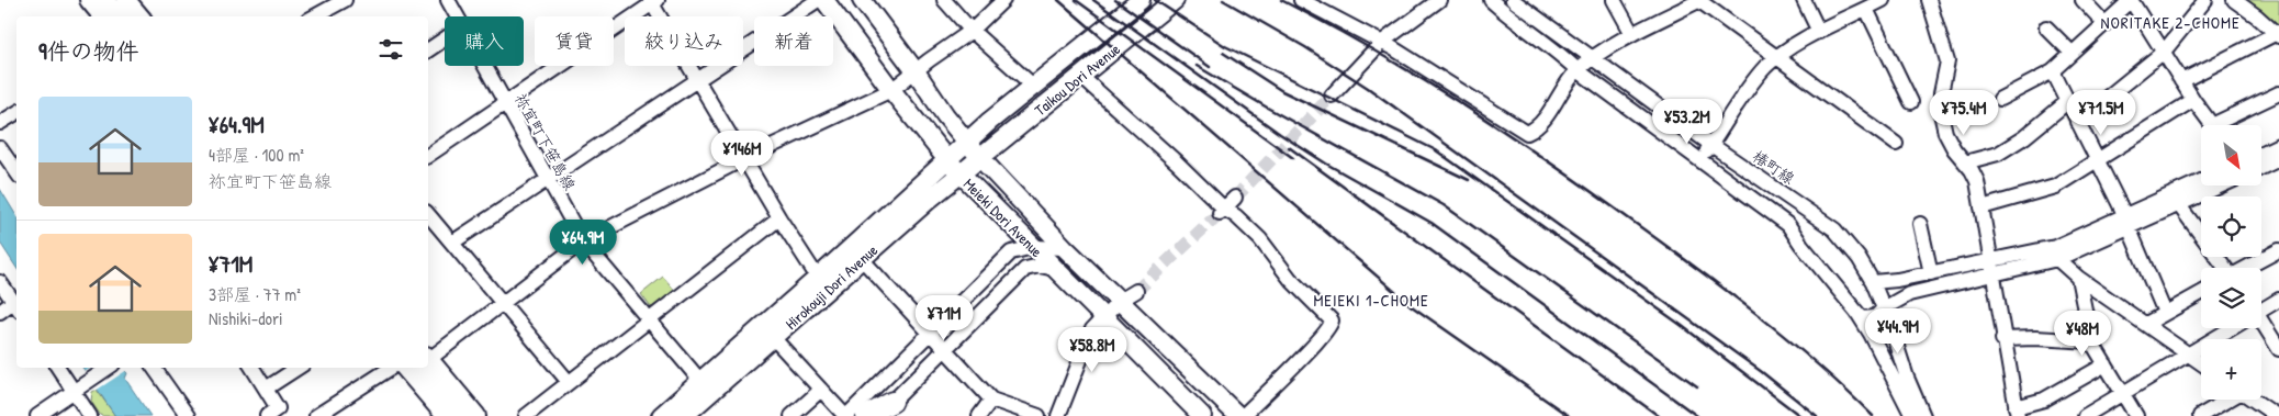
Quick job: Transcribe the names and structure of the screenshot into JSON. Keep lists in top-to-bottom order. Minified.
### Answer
{"streets":{"main road":["Taikou Dori Avenue","Meieki Dori Avenue","Hirokouji Dori Avenue"],"street":["祢宜町下笹島線","椿町線"]},"crossings":[["Taikou Dori Avenue","Meieki Dori Avenue"],["Taikou Dori Avenue","Hirokouji Dori Avenue"],["祢宜町下笹島線","Hirokouji Dori Avenue"],["Meieki Dori Avenue","Hirokouji Dori Avenue"]],"districts":["NORITAKE 2-CHOME","MEIEKI 1-CHOME"],"north":"bottom right","page":{"chip":["購入","賃貸","絞り込み","新着"],"heading":"9件の物件","list":[{"name":"¥64.9M","note":"4部屋 · 100 m² · 祢宜町下笹島線"},{"name":"¥71M","note":"3部屋 · 77 m² · Nishiki-dori"}],"price":["¥75.4M","¥71.5M","¥53.2M","¥146M","¥64.9M","¥71M","¥44.9M","¥48M","¥58.8M"],"map_buttons":"+"}}
